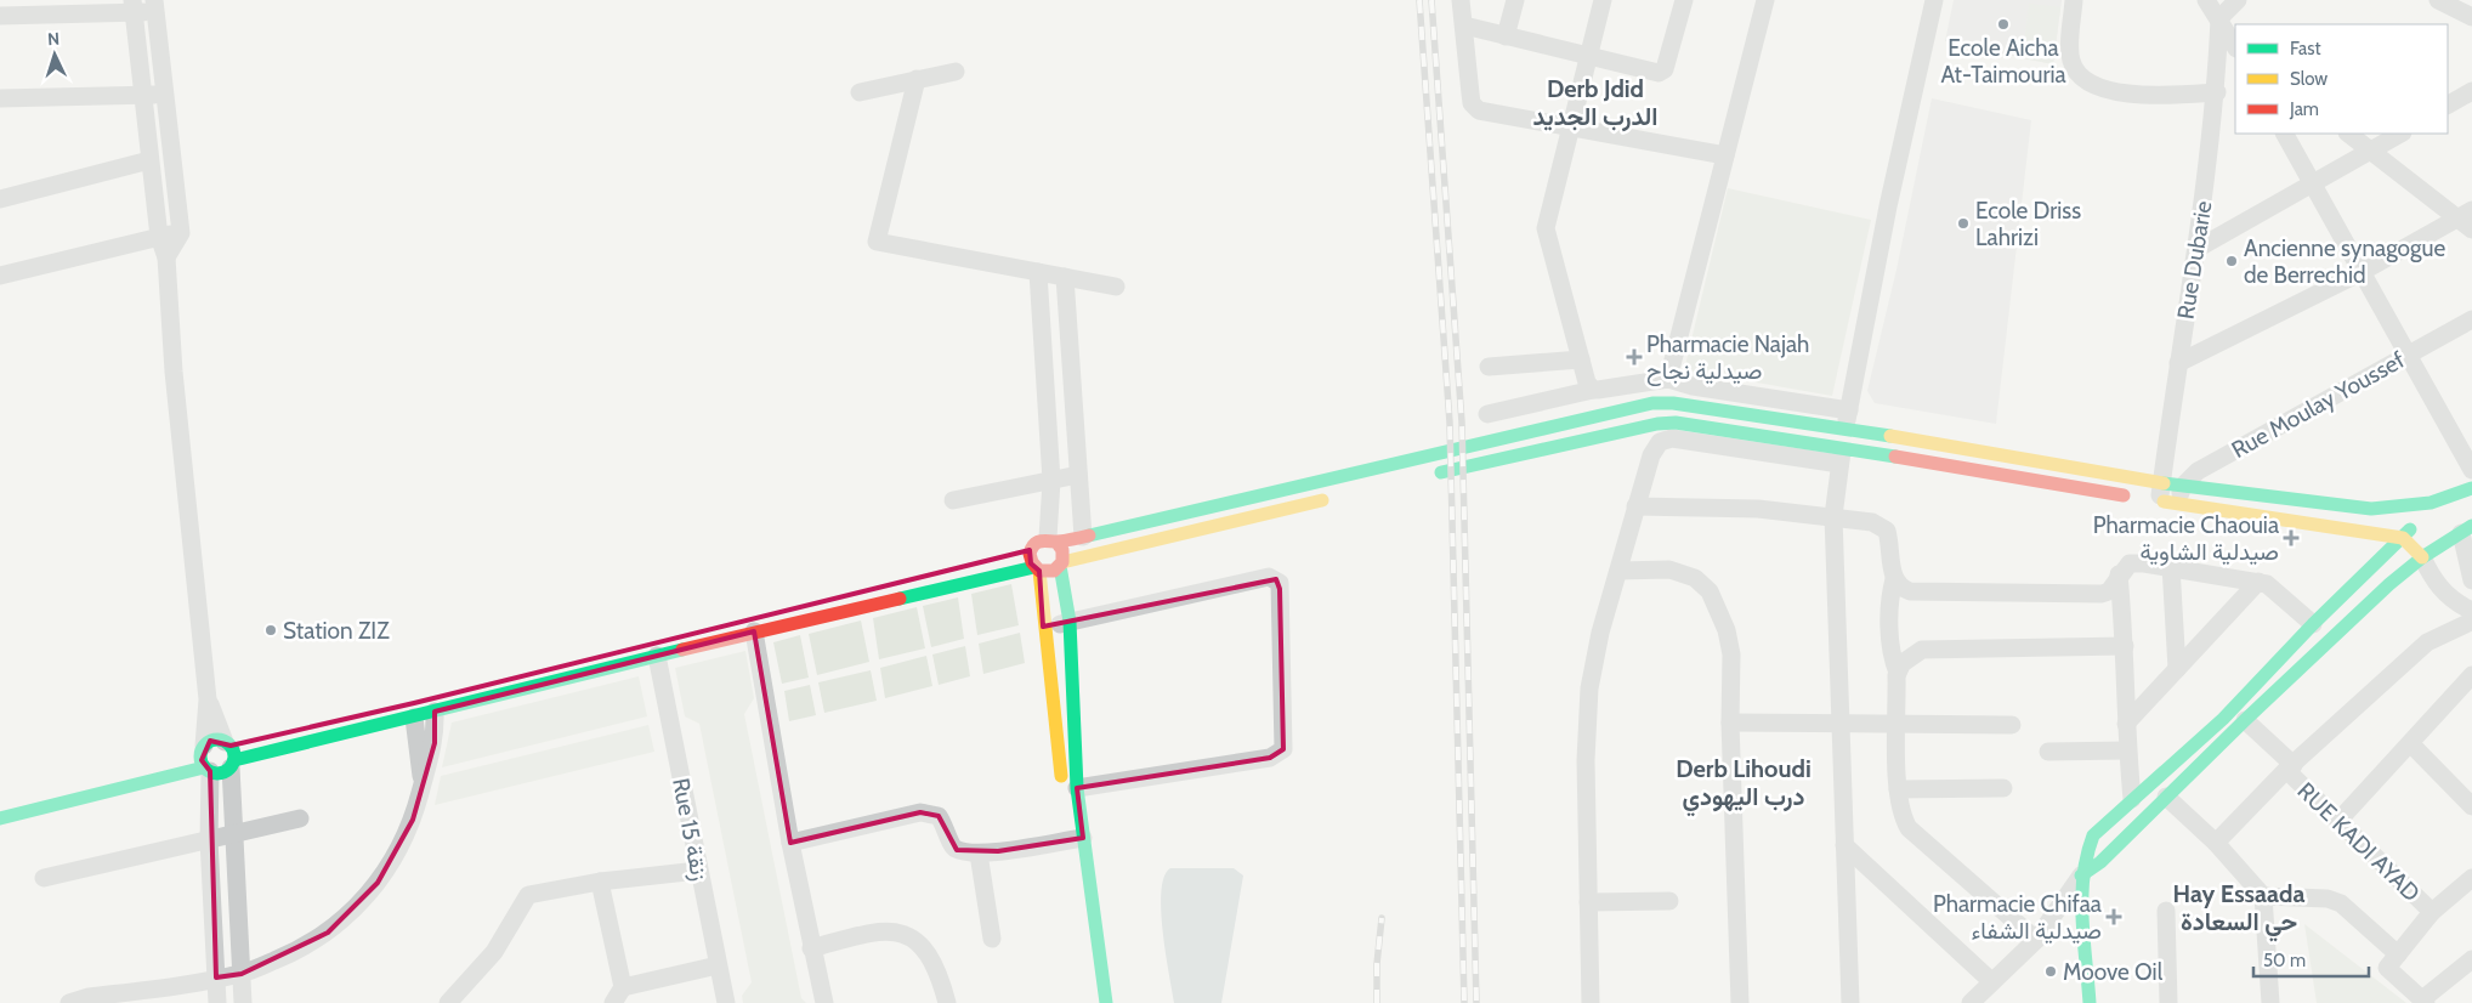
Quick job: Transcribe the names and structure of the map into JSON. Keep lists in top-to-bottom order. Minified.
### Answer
{"streets":{"street":["Rue Dubarie","Rue Moulay Youssef","Rue 15 زنقة","RUE KADI AYAD"]},"districts":["Derb Jdid الدرب الجديد","Derb Lihoudi درب اليهودي","Hay Essaada حي السعادة"],"places":{"other":["Ecole Aicha At-Taimouria","Ecole Driss Lahrizi","Ancienne synagogue de Berrechid","Station ZIZ","Moove Oil"],"health":["Pharmacie Najah صيدلية نجاح","Pharmacie Chaouia صيدلية الشاوية","Pharmacie Chifaa صيدلية الشفاء"]},"legend":["Fast","Slow","Jam"],"scale_bar":"50 m","north":"top"}
